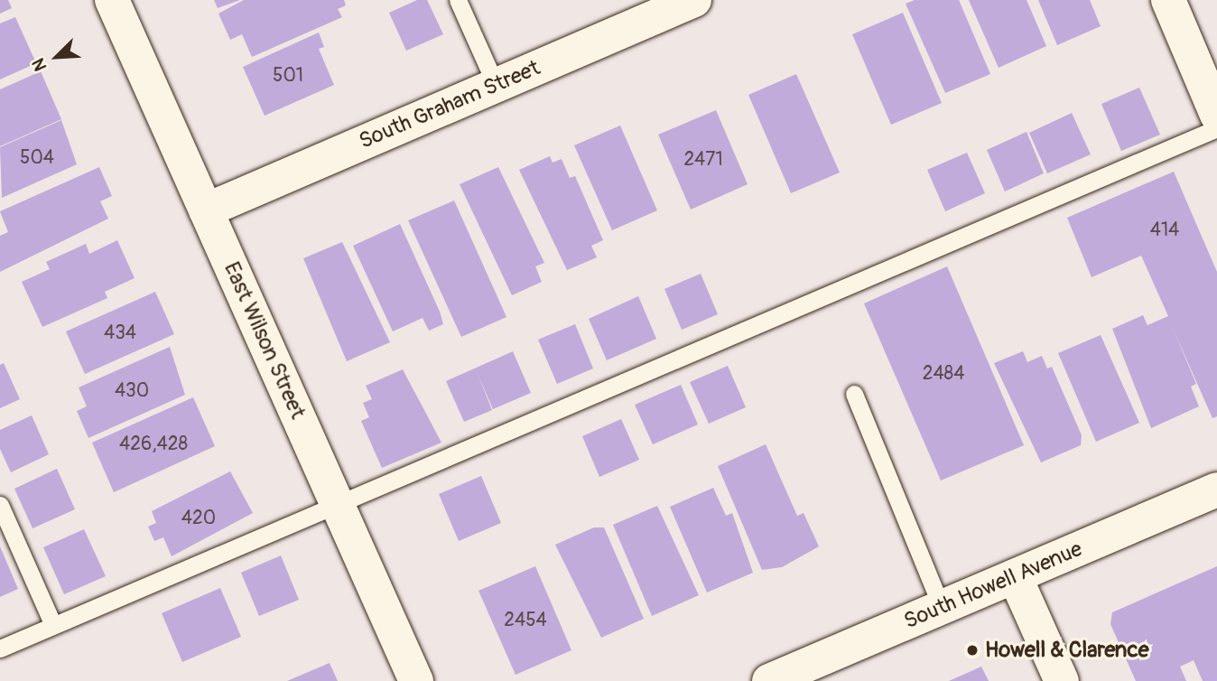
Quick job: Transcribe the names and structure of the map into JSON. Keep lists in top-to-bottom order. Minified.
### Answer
{"streets":{"street":["South Graham Street","East Wilson Street","South Howell Avenue"]},"crossings":[["South Graham Street","East Wilson Street"]],"places":["Howell & Clarence"],"house_numbers":["501","504","2471","414","434","2484","430","426,428","420","2454"],"north":"bottom left"}
